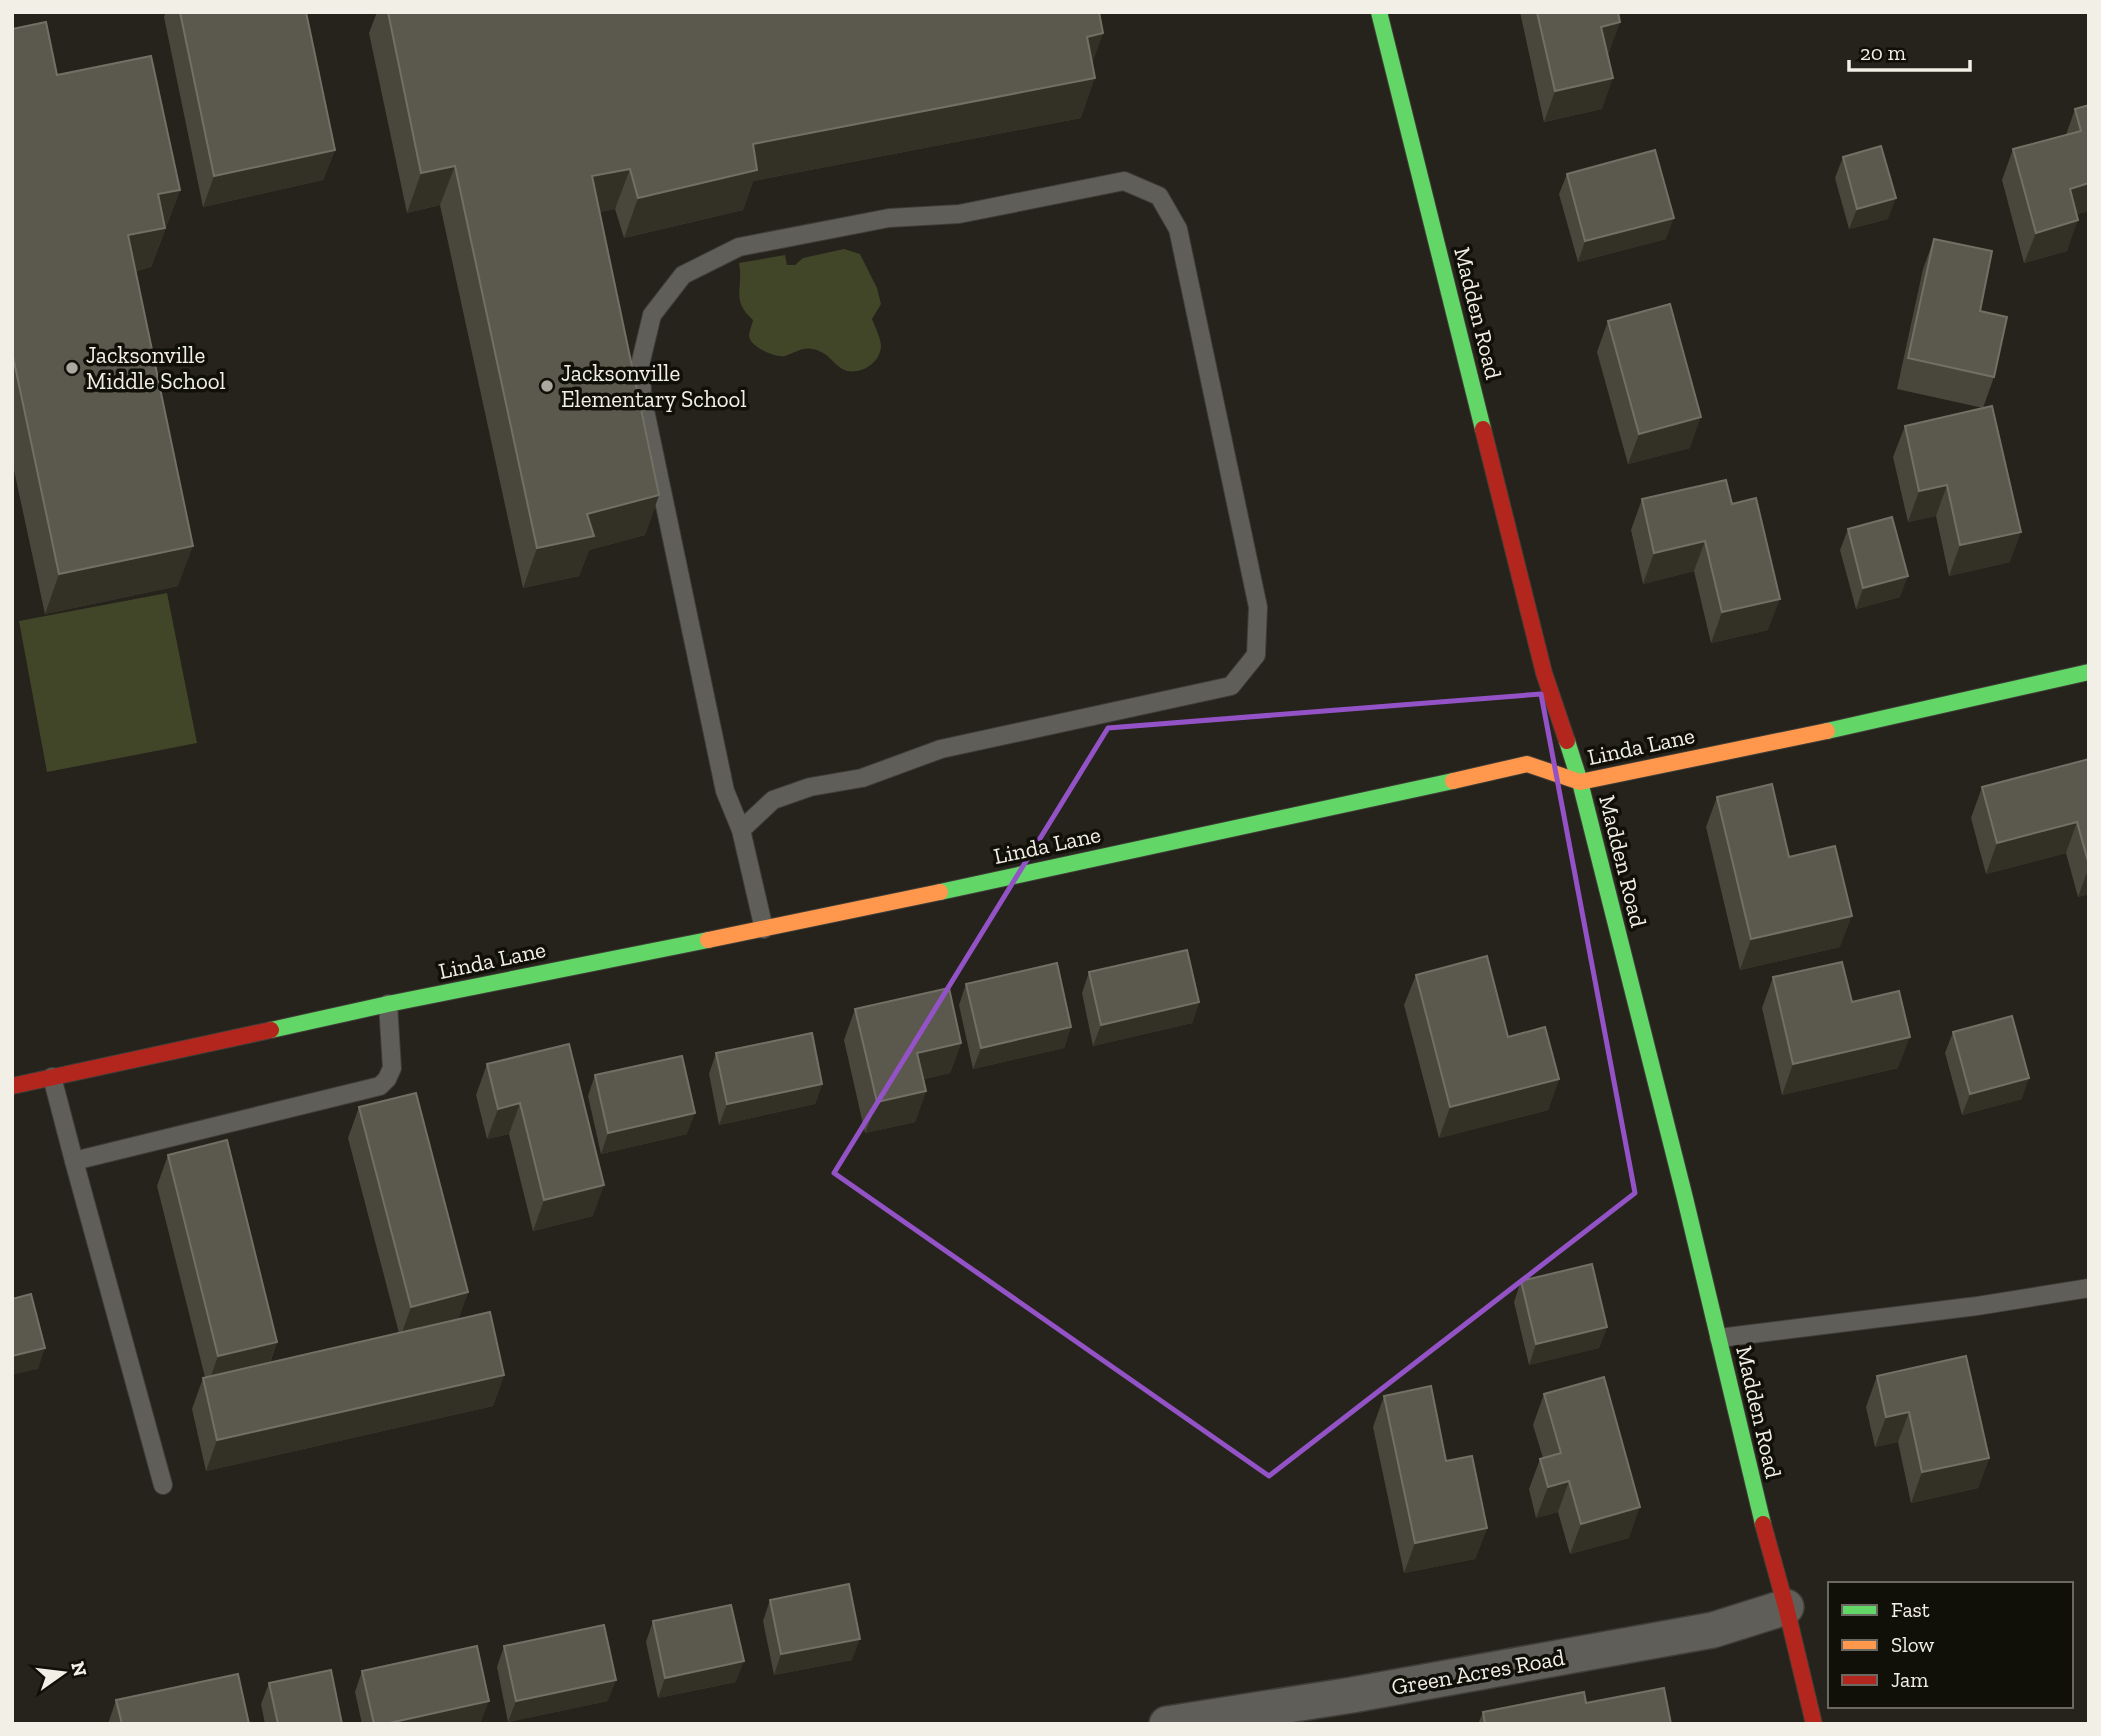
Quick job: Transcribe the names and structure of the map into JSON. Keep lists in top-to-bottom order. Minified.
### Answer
{"streets":{"street":["Madden Road","Linda Lane","Green Acres Road"]},"crossings":[["Madden Road","Linda Lane"],["Madden Road","Green Acres Road"]],"places":["Jacksonville Middle School","Jacksonville Elementary School"],"legend":["Fast","Slow","Jam"],"scale_bar":"20 m","north":"right"}
